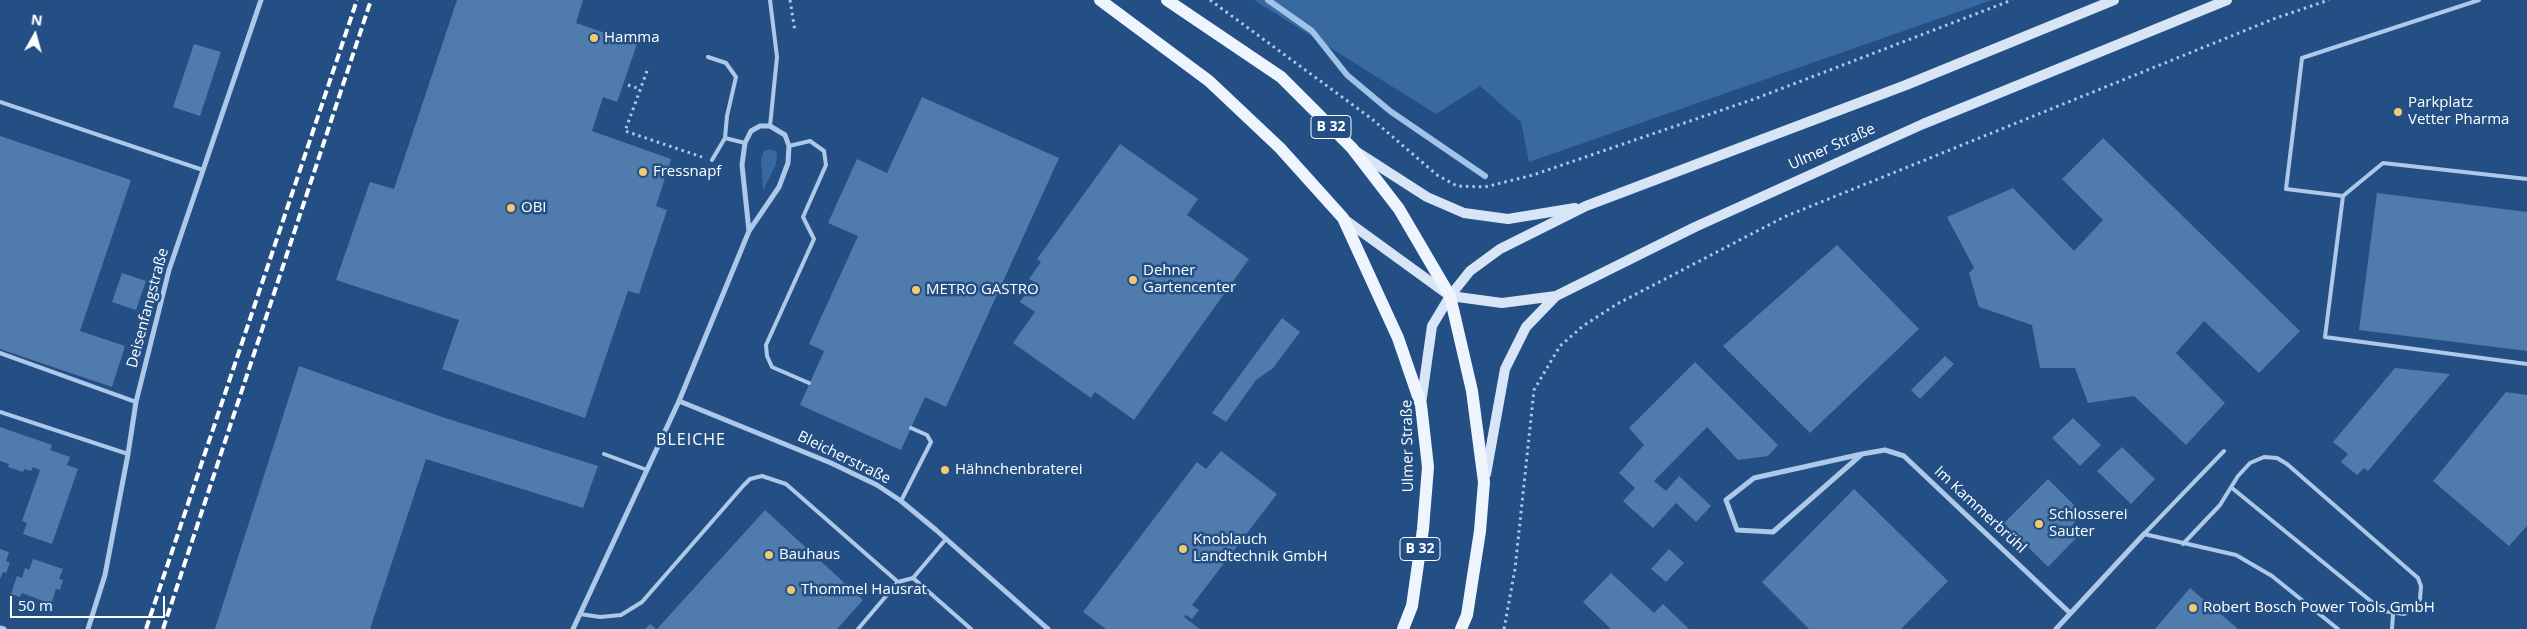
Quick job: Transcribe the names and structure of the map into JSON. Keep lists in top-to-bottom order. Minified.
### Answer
{"streets":{"main road":["B 32","Ulmer Straße"],"street":["Deisenfangstraße","Bleicherstraße","Im Kammerbrühl"]},"crossings":[["B 32","Ulmer Straße"]],"districts":["BLEICHE"],"places":["Hamma","Parkplatz Vetter Pharma","Fressnapf","OBI","Dehner Gartencenter","METRO GASTRO","Hähnchenbraterei","Schlosserei Sauter","Knoblauch Landtechnik GmbH","Bauhaus","Thommel Hausrat","Robert Bosch Power Tools GmbH"],"scale_bar":"50 m","north":"top"}
